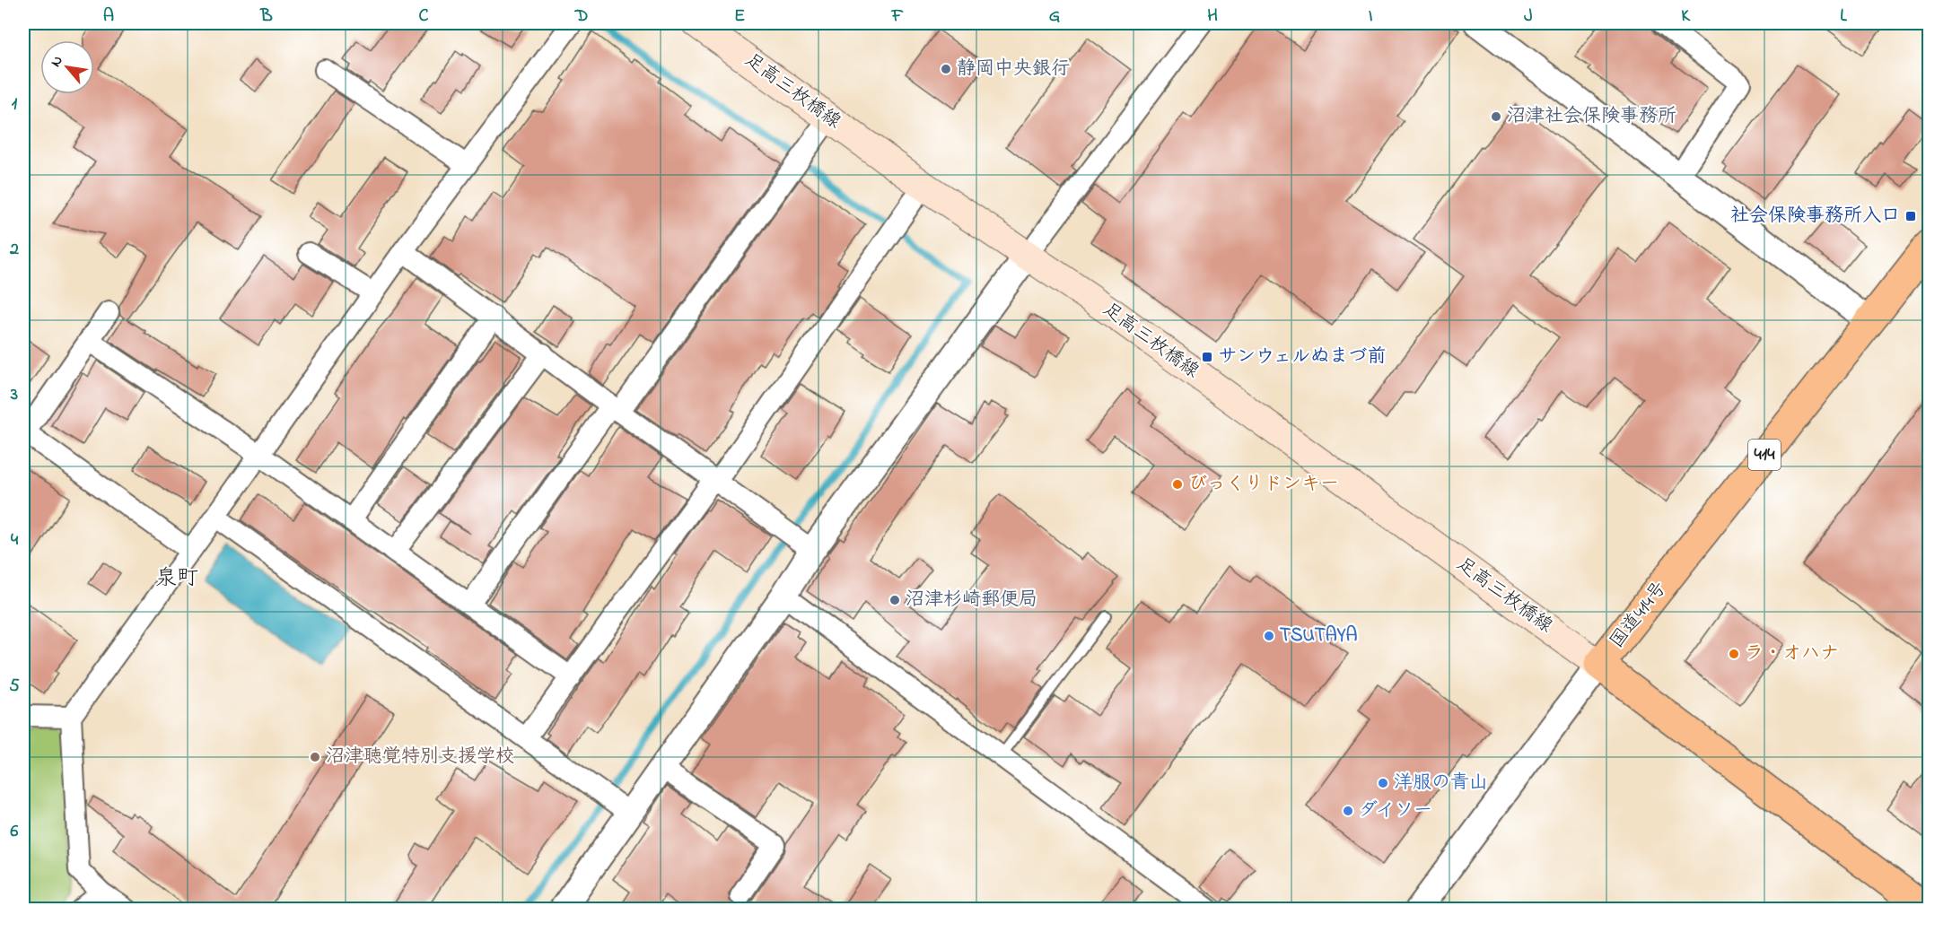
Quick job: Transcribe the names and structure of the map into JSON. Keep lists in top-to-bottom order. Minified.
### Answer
{"streets":{"highway":["414","国道414号"],"main road":["足高三枚橋線"]},"crossings":[["足高三枚橋線","国道414号"]],"districts":["泉町"],"places":{"other":["静岡中央銀行","沼津社会保険事務所","びっくりドンキー","沼津杉崎郵便局","TSUTAYA","ラ・オハナ","沼津聴覚特別支援学校","洋服の青山","ダイソー"],"transit":["社会保険事務所入口","サンウェルぬまづ前"]},"north":"top left","grid":{"columns":["A","B","C","D","E","F","G","H","I","J","K","L"],"rows":["1","2","3","4","5","6"]}}
